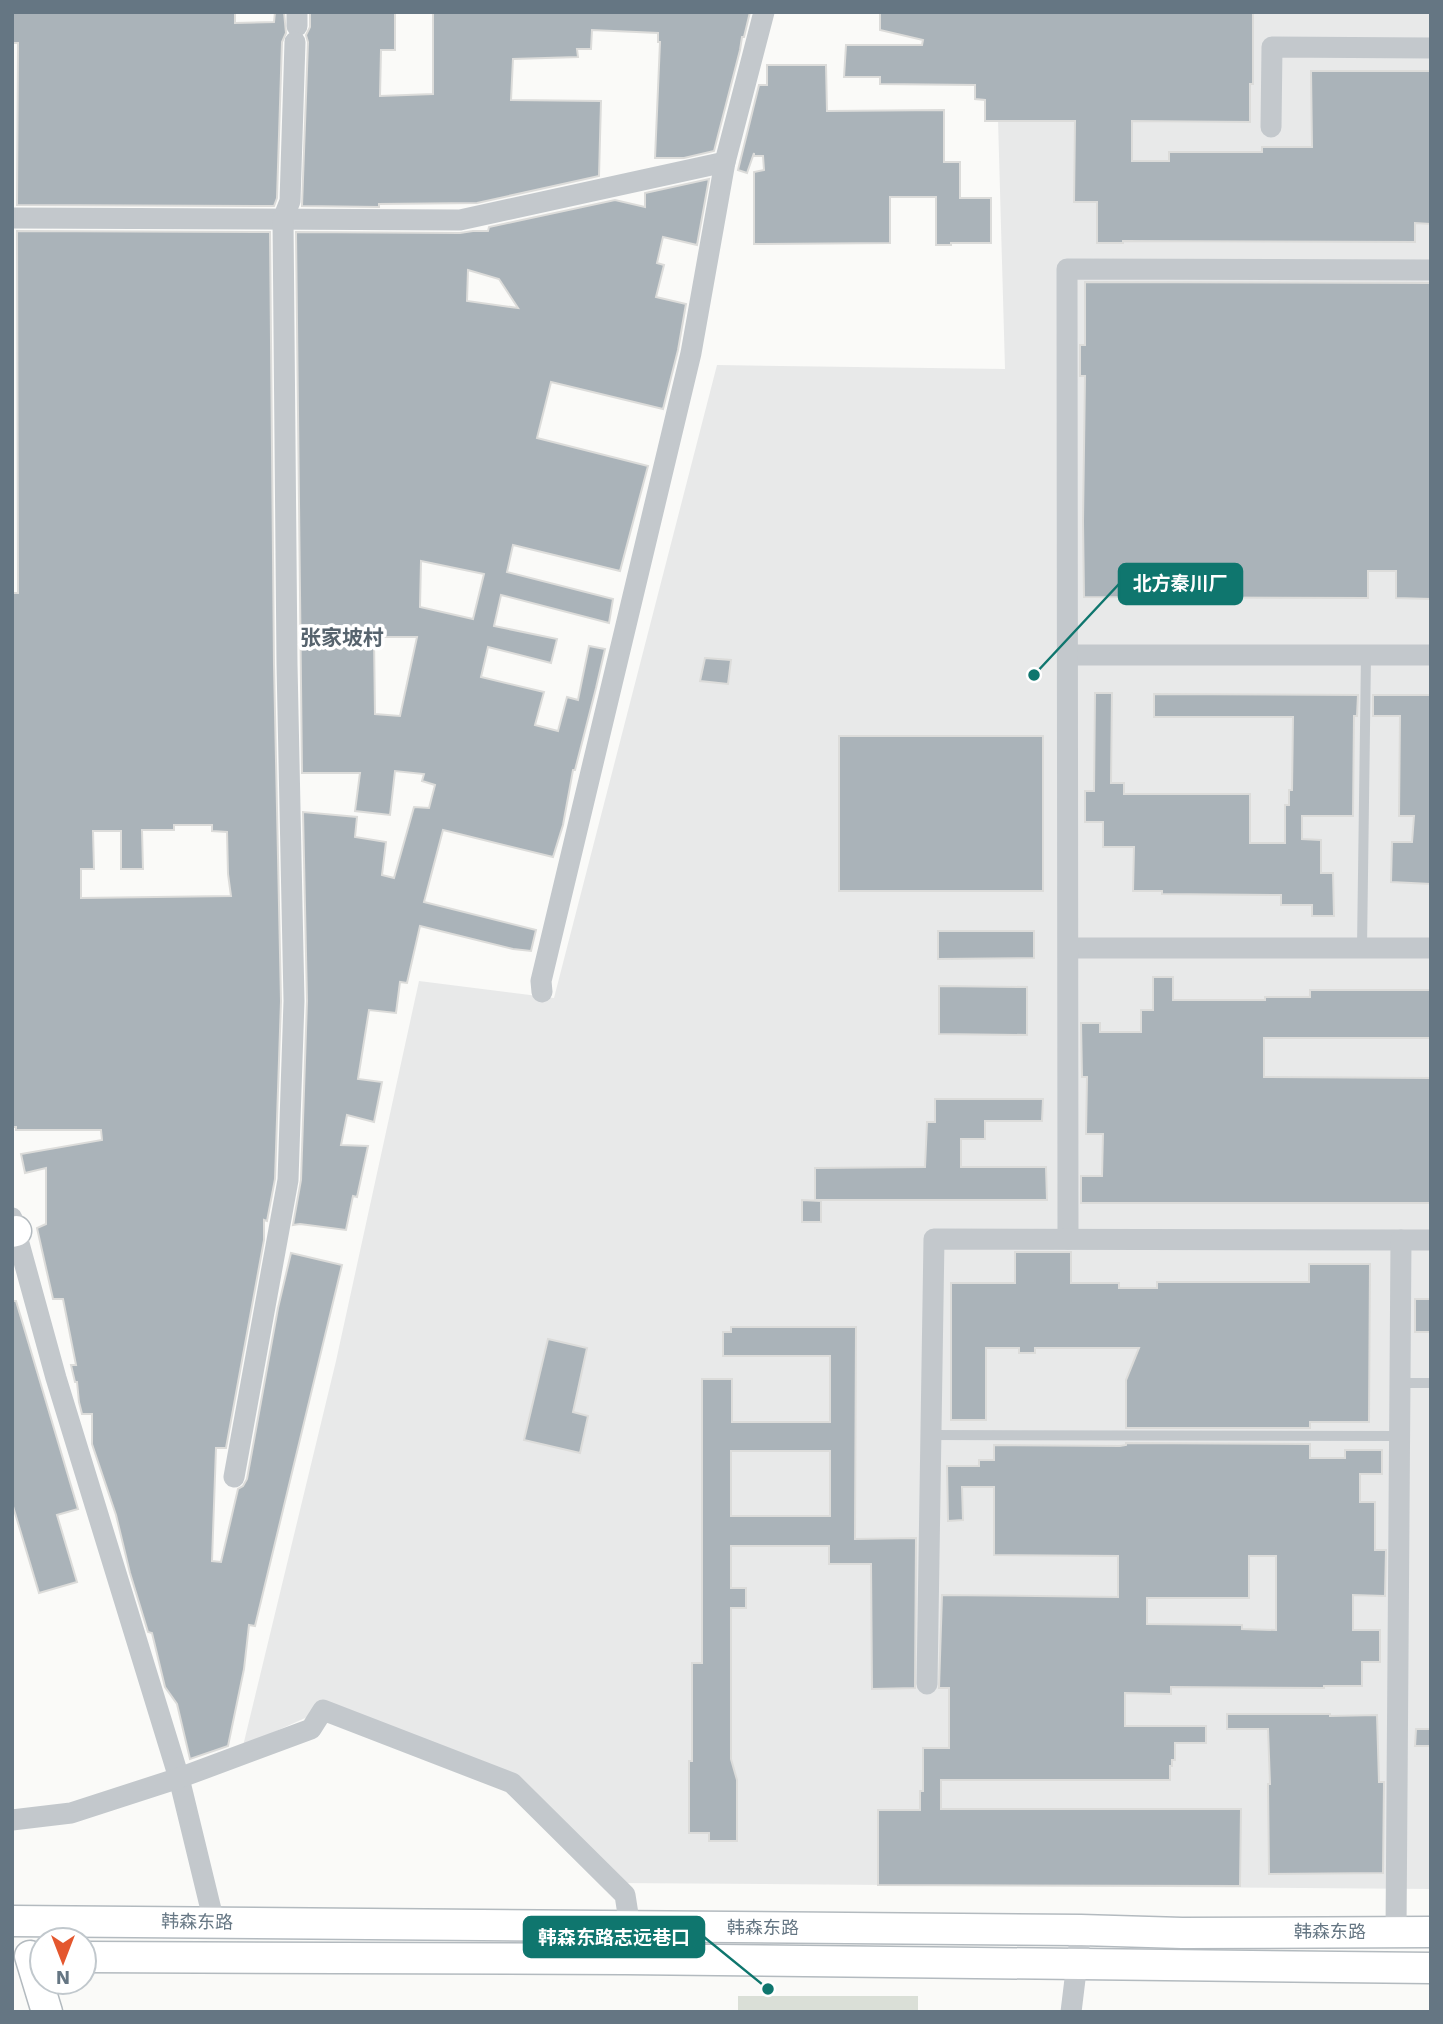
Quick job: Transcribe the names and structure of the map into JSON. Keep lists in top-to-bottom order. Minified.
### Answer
{"streets":{"main road":["韩森东路"]},"districts":["张家坡村"],"places":["北方秦川厂","韩森东路志远巷口"],"north":"bottom"}
